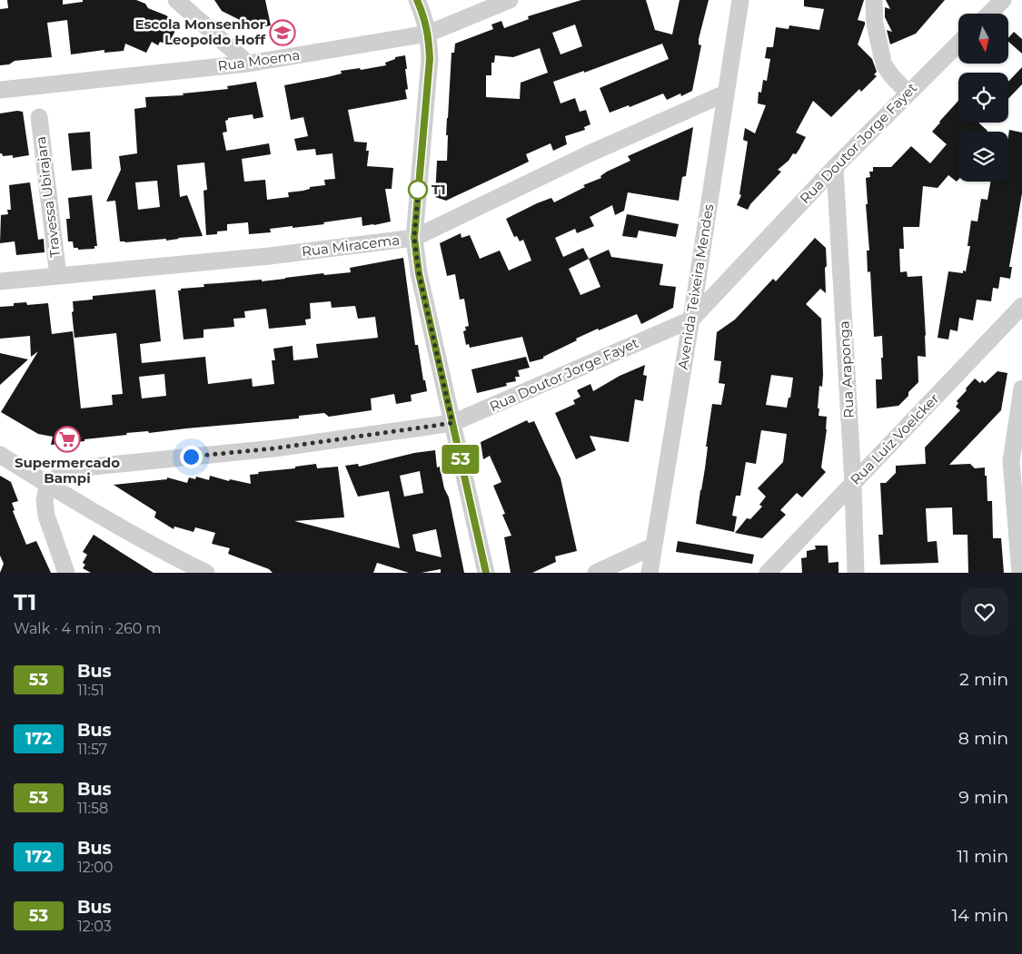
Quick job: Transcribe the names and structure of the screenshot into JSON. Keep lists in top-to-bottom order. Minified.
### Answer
{"streets":{"street":["Rua Moema","Rua Doutor Jorge Fayet","Travessa Ubirajara","Rua Miracema","Avenida Teixeira Mendes","Rua Araponga","Rua Luiz Voelcker"]},"crossings":[["Rua Doutor Jorge Fayet","Avenida Teixeira Mendes"],["Rua Doutor Jorge Fayet","Rua Araponga"],["Travessa Ubirajara","Rua Miracema"],["Rua Miracema","Avenida Teixeira Mendes"],["Rua Araponga","Rua Luiz Voelcker"]],"places":{"school or university":["Escola Monsenhor Leopoldo Hoff"],"other":["T1"],"supermarket":["Supermercado Bampi"]},"lines":["bus line 53"],"north":"bottom","page":{"on_map":"53","heading":["T1","Walk · 4 min · 260 m"],"list":[{"mark":"53","name":"Bus","note":"11:51","value":"2 min"},{"mark":"172","name":"Bus","note":"11:57","value":"8 min"},{"mark":"53","name":"Bus","note":"11:58","value":"9 min"},{"mark":"172","name":"Bus","note":"12:00","value":"11 min"},{"mark":"53","name":"Bus","note":"12:03","value":"14 min"}]}}
